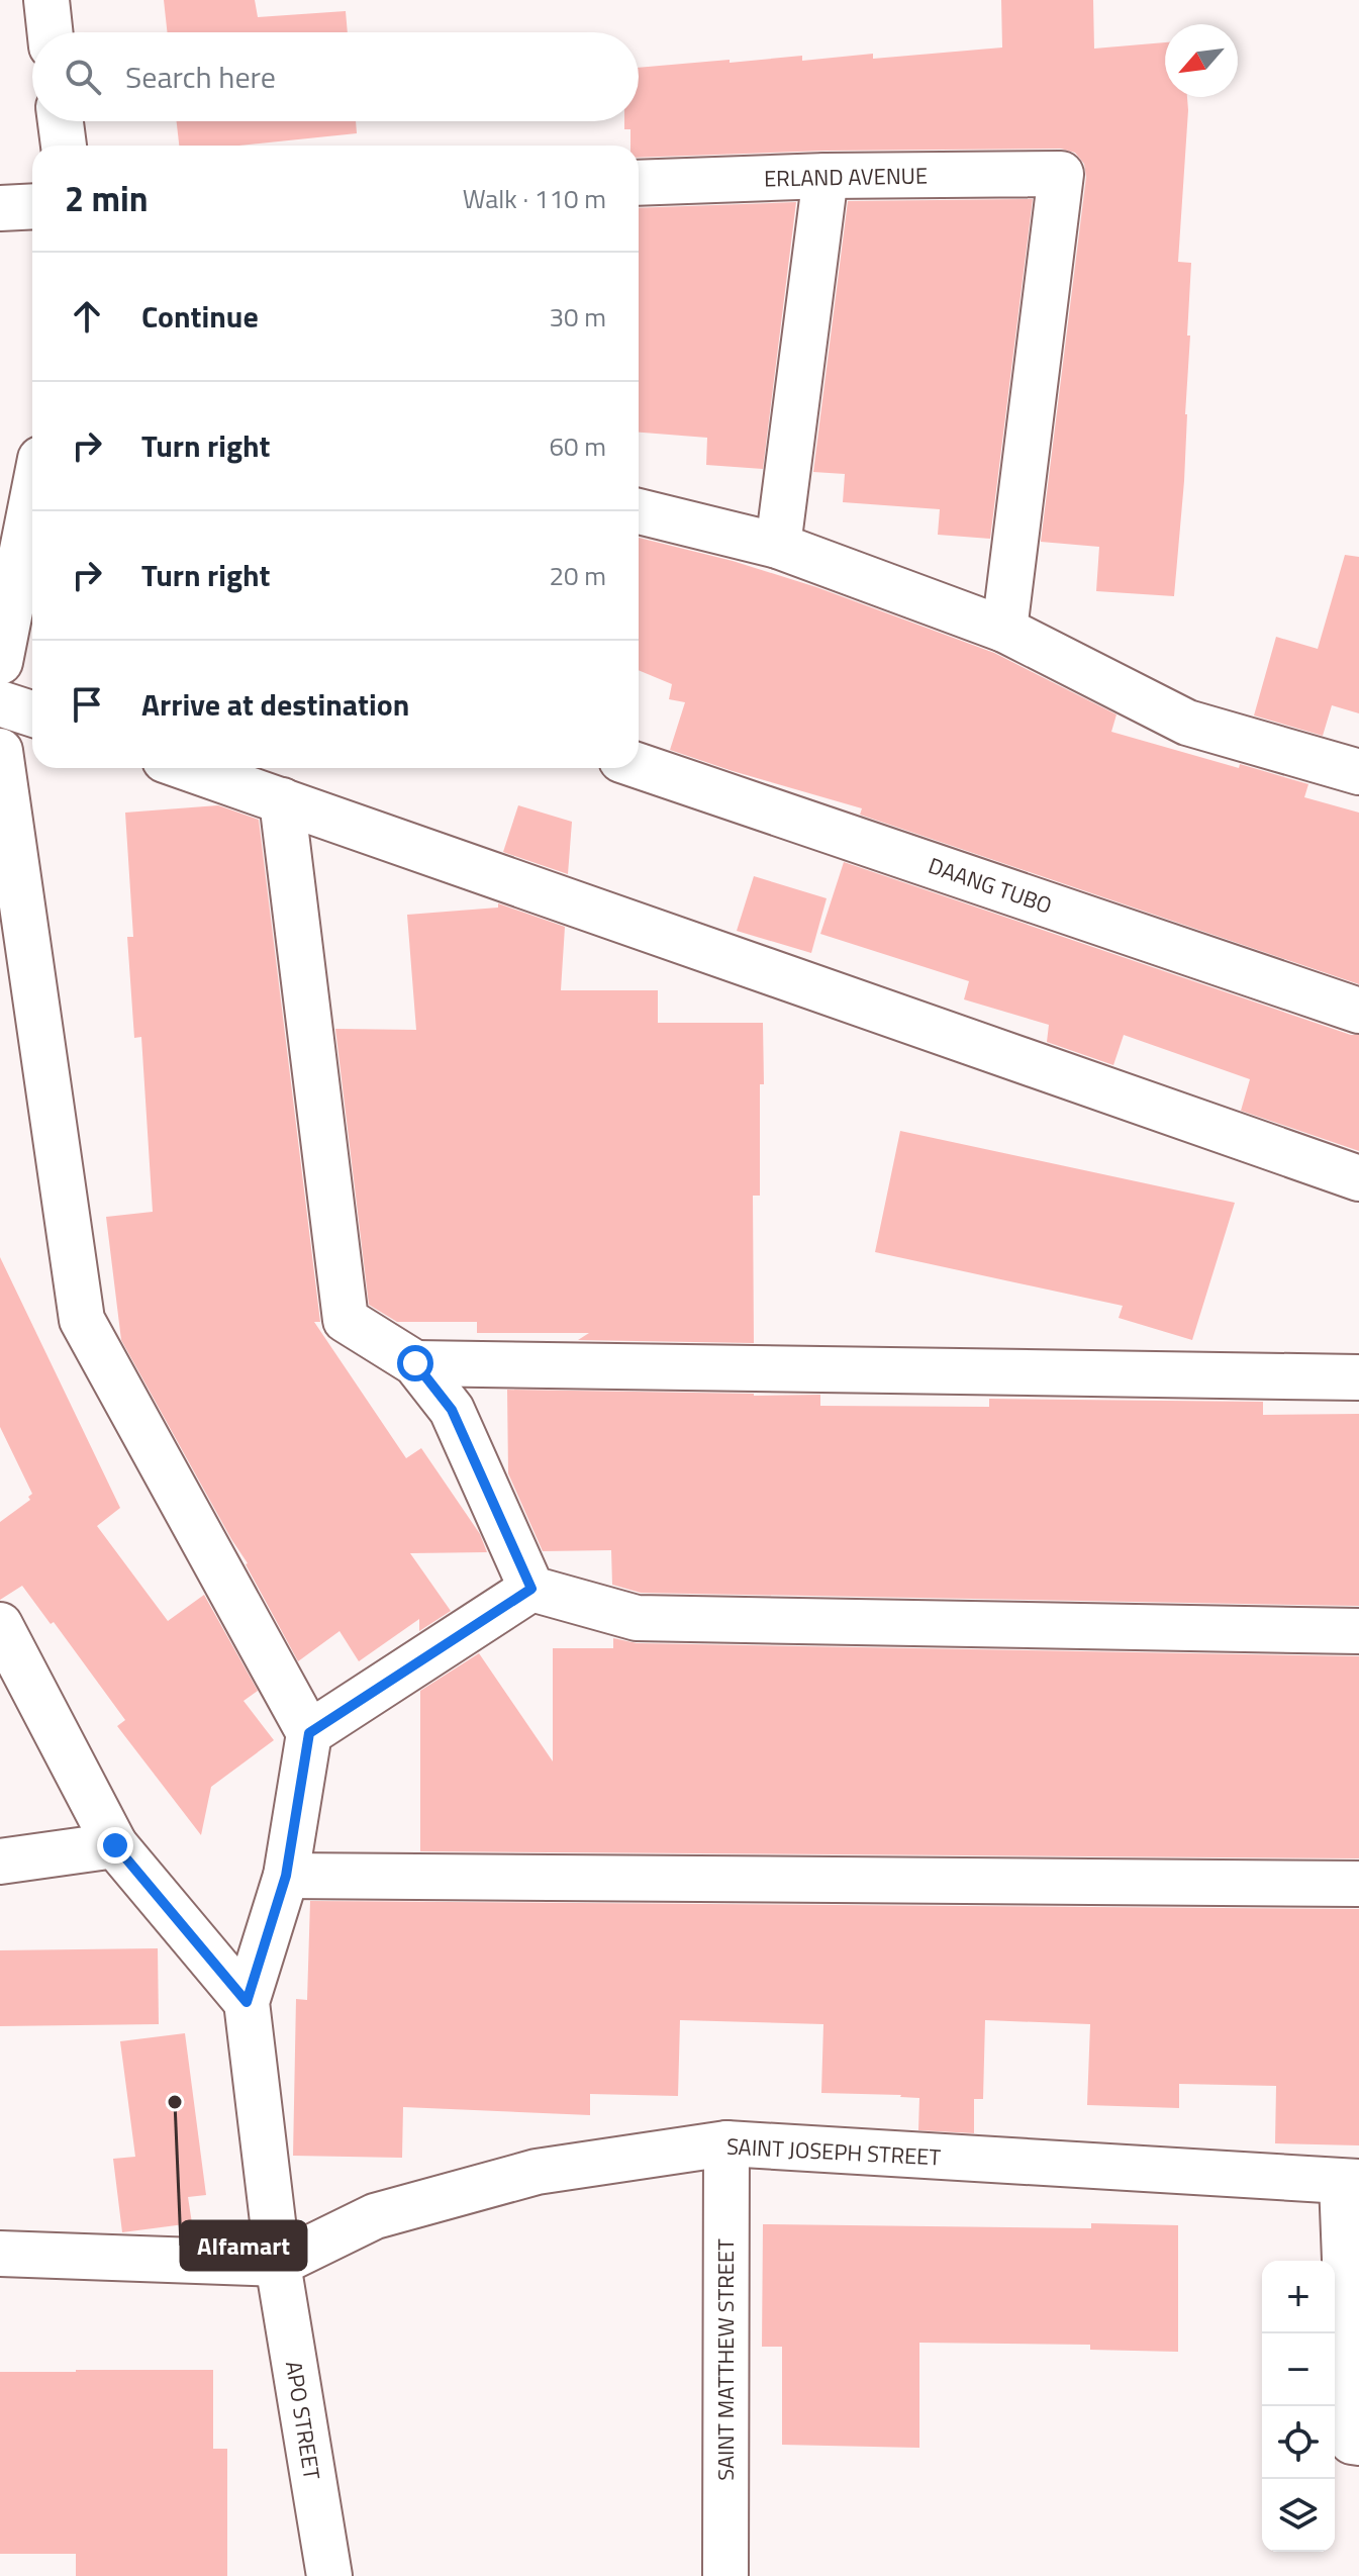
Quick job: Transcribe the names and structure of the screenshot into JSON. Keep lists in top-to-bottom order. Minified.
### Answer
{"streets":{"street":["ERLAND AVENUE","DAANG TUBO","SAINT JOSEPH STREET","SAINT MATTHEW STREET","APO STREET"]},"crossings":[["SAINT JOSEPH STREET","SAINT MATTHEW STREET"],["SAINT JOSEPH STREET","APO STREET"]],"places":["Alfamart"],"north":"bottom left","page":{"search":"Search here","heading":["2 min","Walk · 110 m"],"list":[["Continue","30 m"],["Turn right","60 m"],["Turn right","20 m"],"Arrive at destination"],"map_buttons":["+","−"]}}
